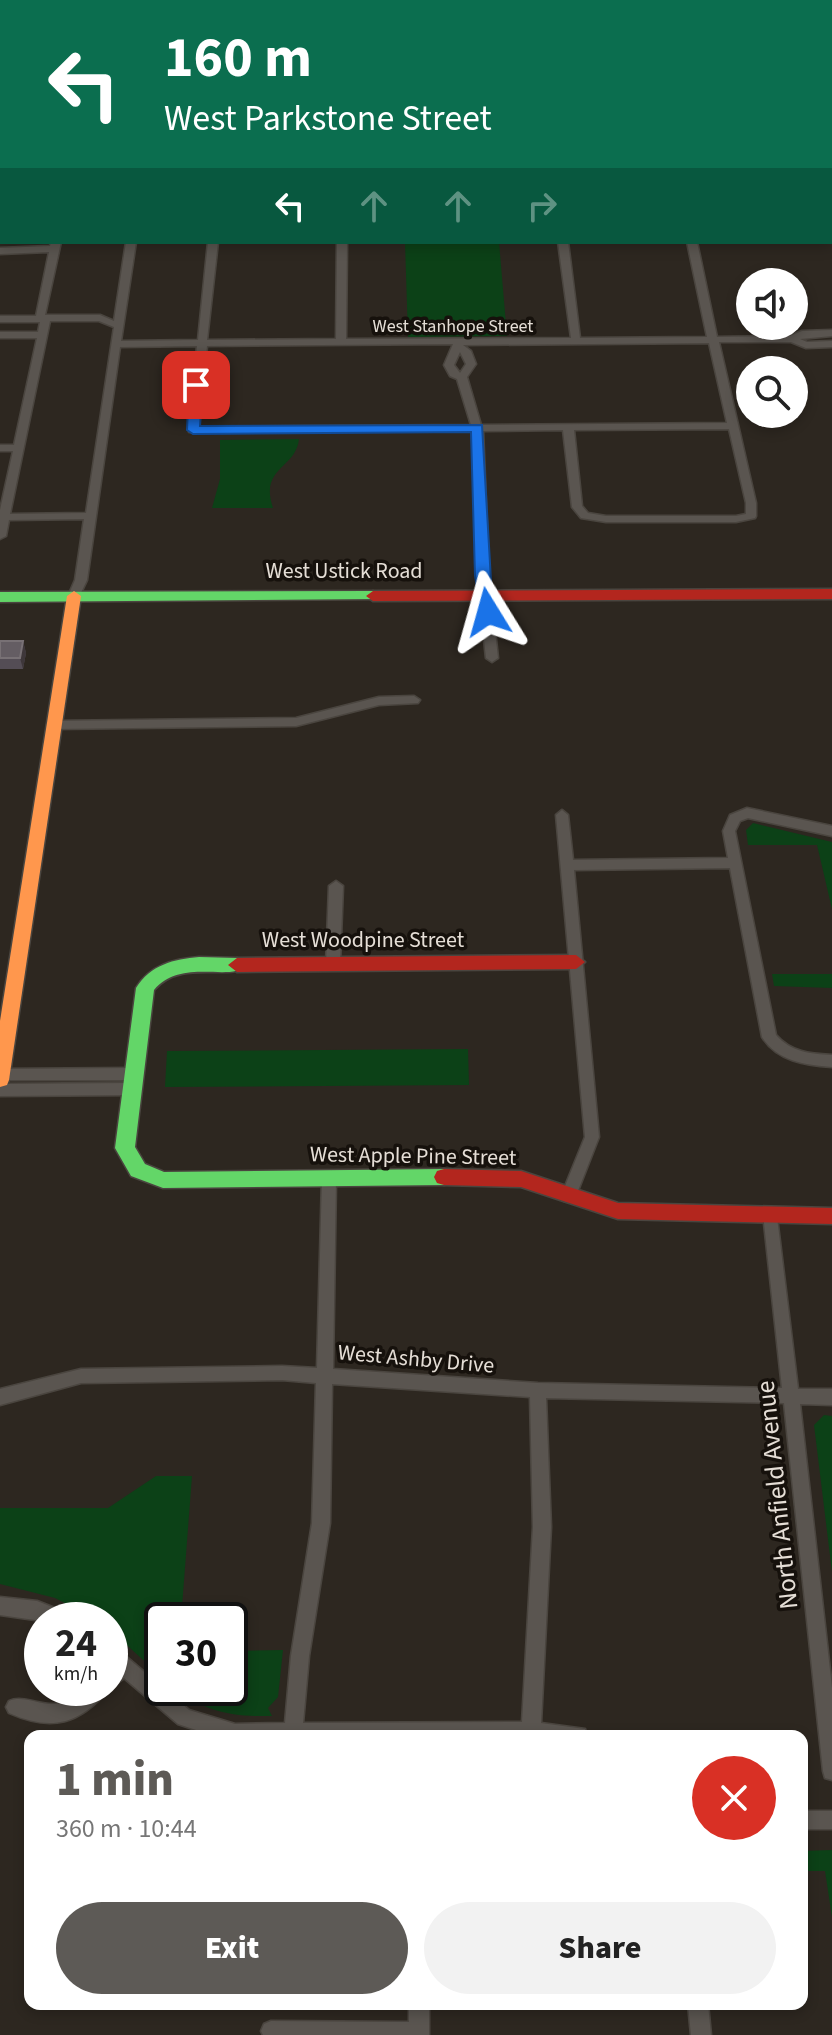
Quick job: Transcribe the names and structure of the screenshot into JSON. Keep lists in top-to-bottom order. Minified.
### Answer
{"streets":{"street":["West Stanhope Street","West Ustick Road","West Woodpine Street","West Apple Pine Street","West Ashby Drive","North Anfield Avenue"]},"crossings":[["West Woodpine Street","West Apple Pine Street"],["West Apple Pine Street","North Anfield Avenue"],["West Ashby Drive","North Anfield Avenue"]],"page":{"turn":["160 m","West Parkstone Street"],"speed":"24 km/h","limit":"30","heading":["1 min","360 m · 10:44"],"buttons":["Exit","Share"]}}
